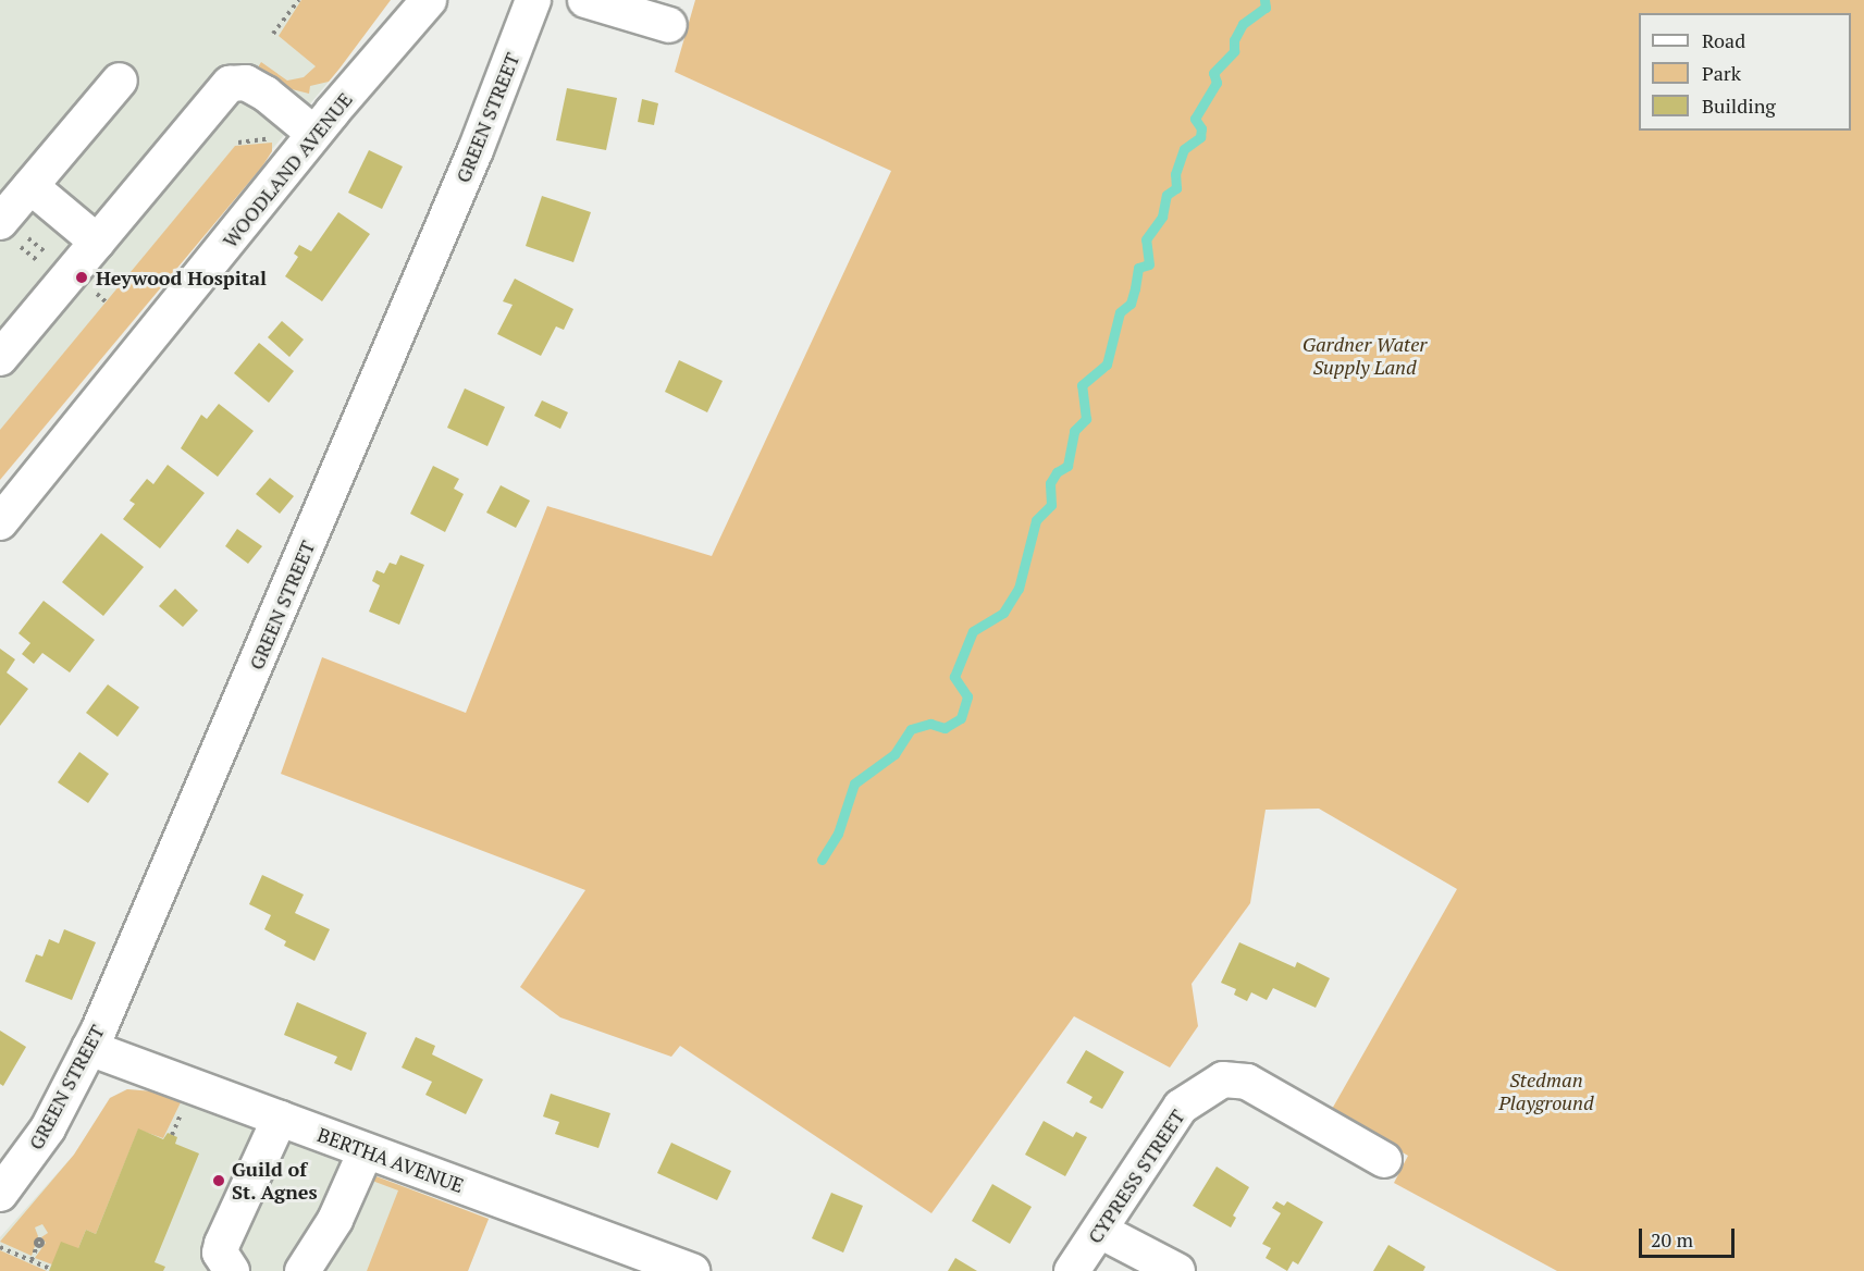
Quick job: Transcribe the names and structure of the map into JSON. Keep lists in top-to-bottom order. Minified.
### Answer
{"streets":{"street":["GREEN STREET","WOODLAND AVENUE","BERTHA AVENUE","CYPRESS STREET"]},"crossings":[["GREEN STREET","BERTHA AVENUE"]],"parks":["Gardner Water Supply Land","Stedman Playground"],"places":["Heywood Hospital","Guild of St. Agnes"],"legend":["Road","Park","Building"],"scale_bar":"20 m"}
